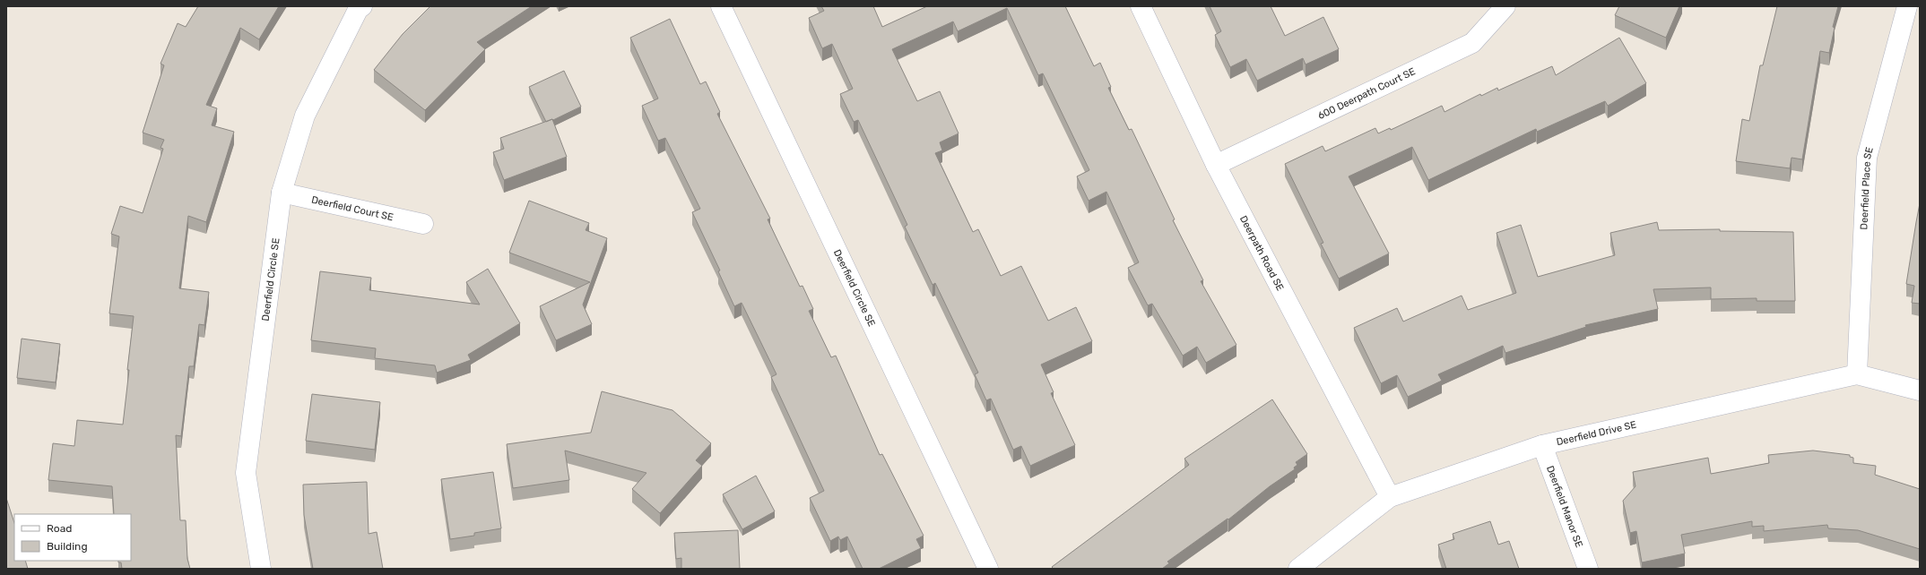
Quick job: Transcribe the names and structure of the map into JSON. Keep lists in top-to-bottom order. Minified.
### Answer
{"streets":{"street":["600 Deerpath Court SE","Deerfield Place SE","Deerfield Court SE","Deerpath Road SE","Deerfield Circle SE","Deerfield Drive SE","Deerfield Manor SE"]},"crossings":[["600 Deerpath Court SE","Deerpath Road SE"],["Deerfield Place SE","Deerfield Drive SE"],["Deerfield Court SE","Deerfield Circle SE"],["Deerpath Road SE","Deerfield Drive SE"],["Deerfield Drive SE","Deerfield Manor SE"]],"legend":["Road","Building"]}
